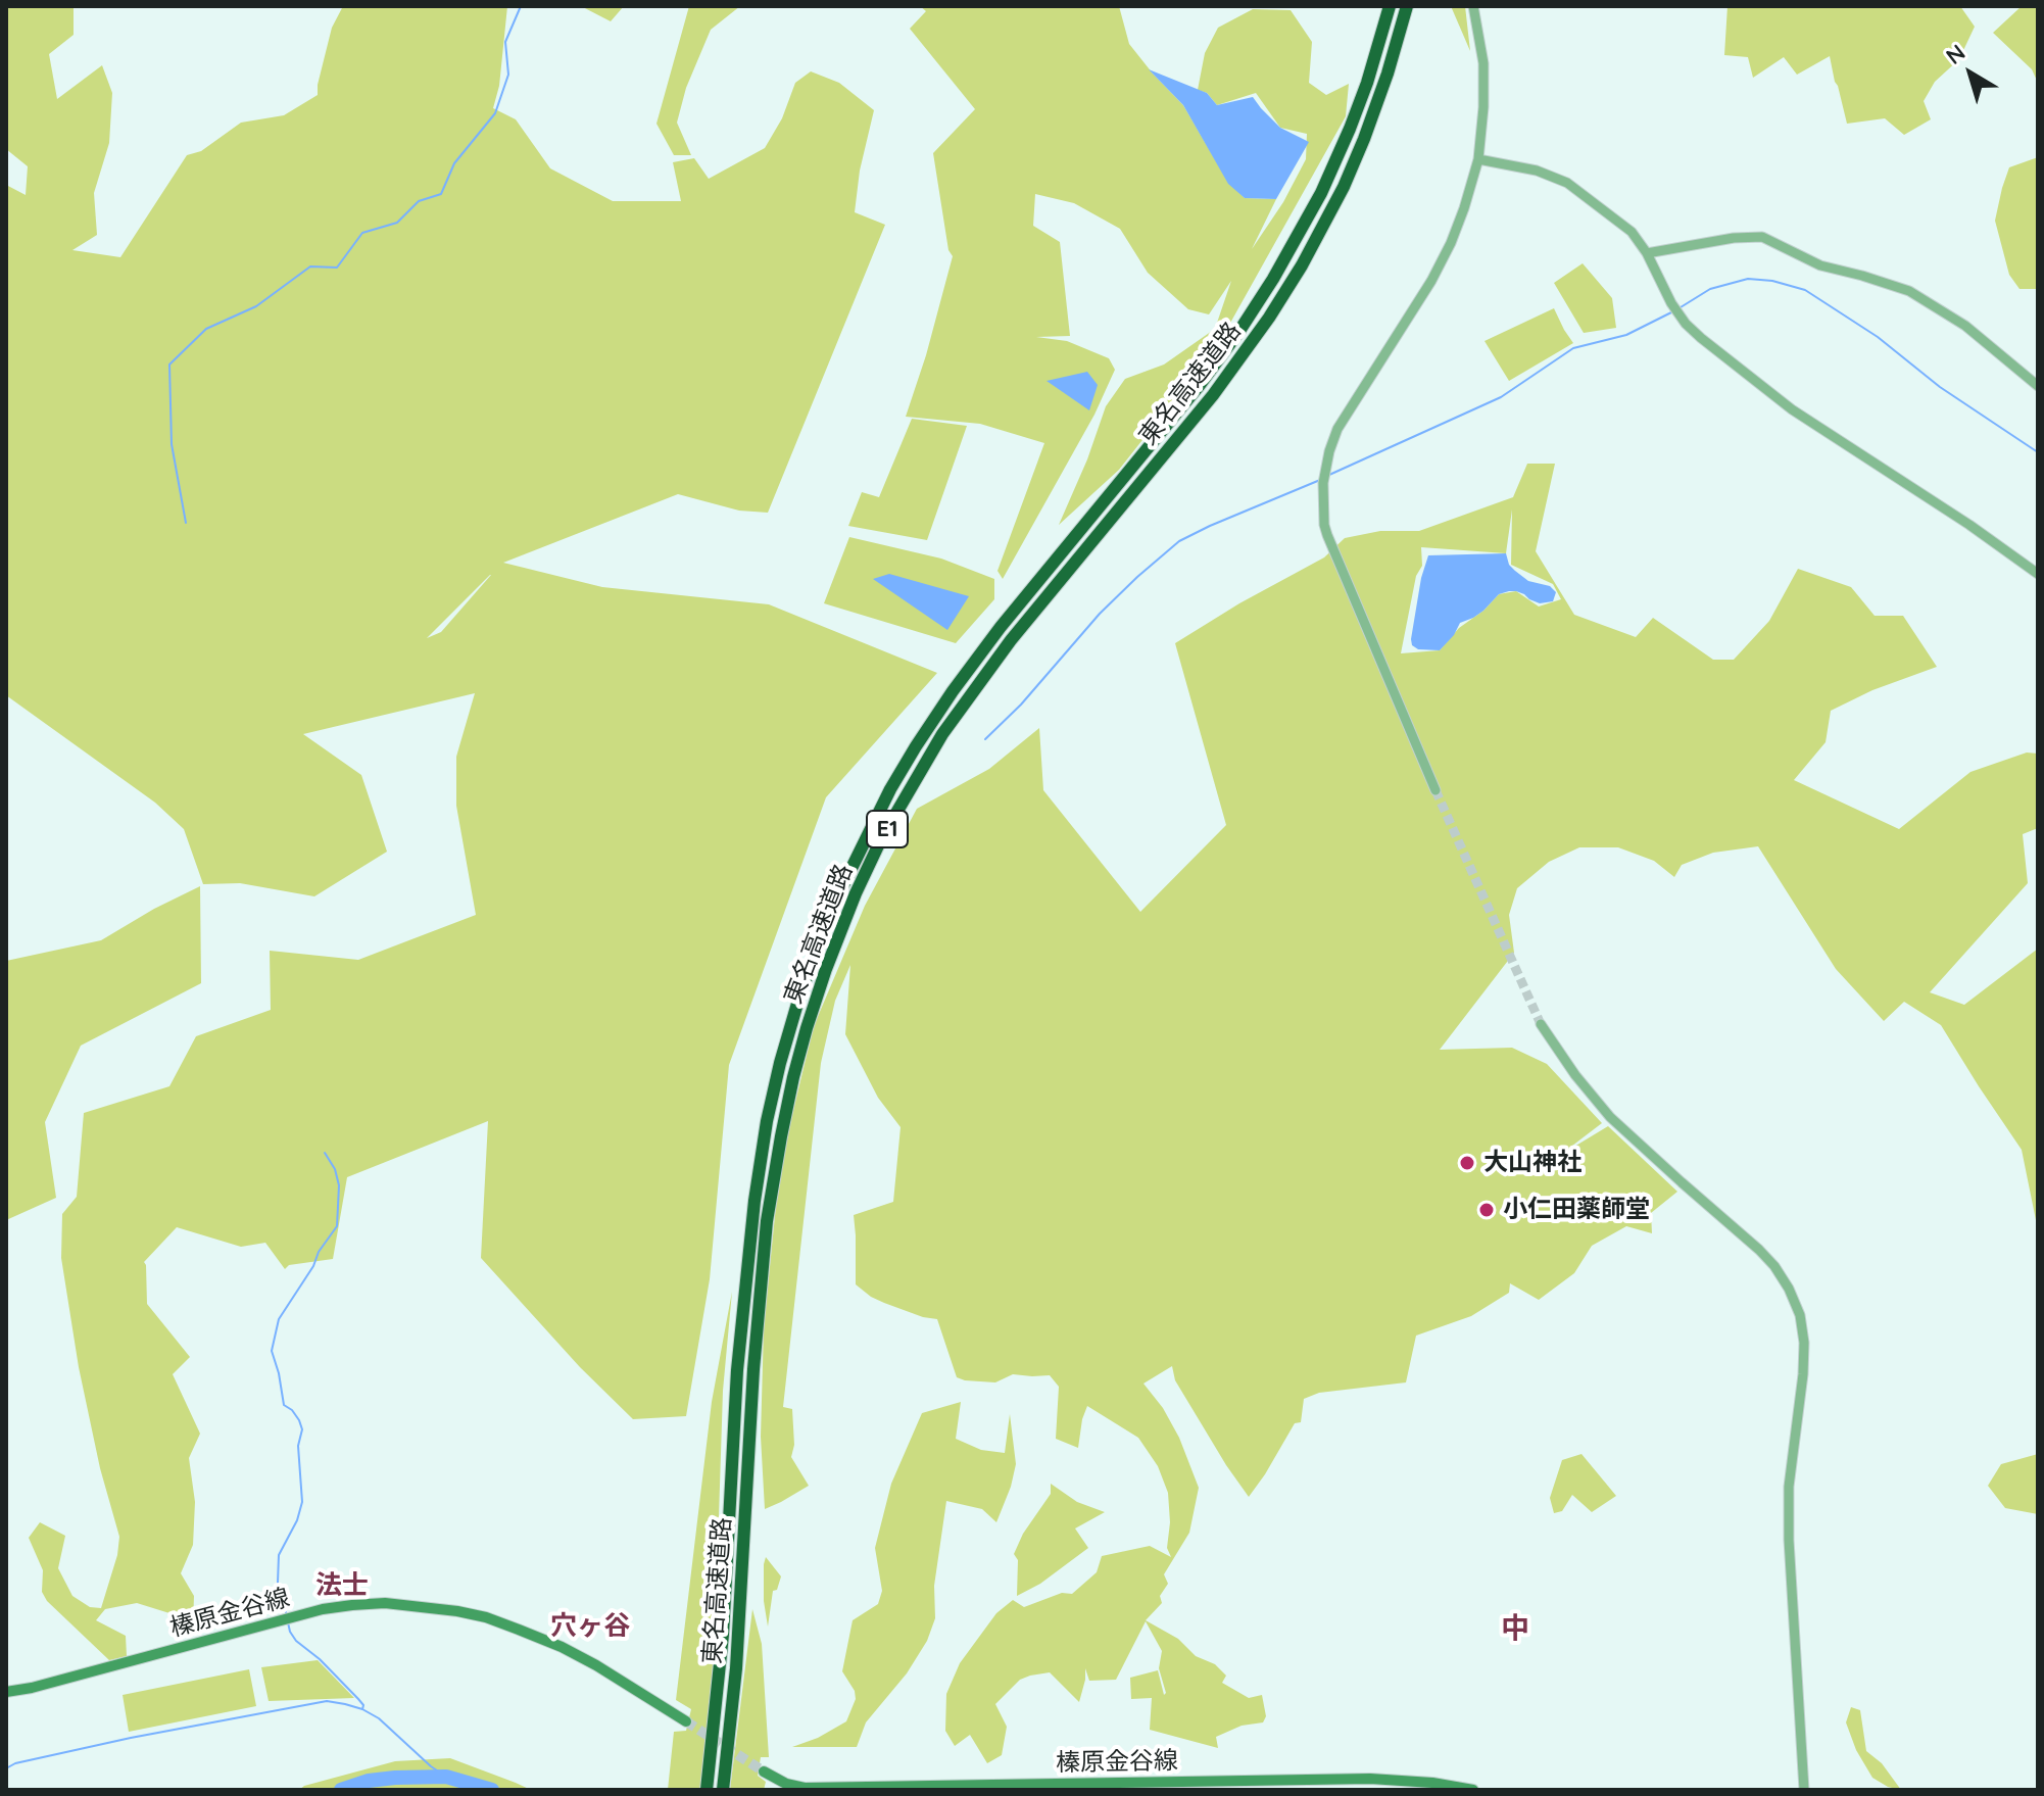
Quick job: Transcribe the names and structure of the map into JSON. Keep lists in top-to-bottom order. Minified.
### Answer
{"streets":{"highway":["東名高速道路","E1"],"main road":["榛原金谷線"]},"districts":["法士","穴ヶ谷","中"],"places":["大山神社","小仁田薬師堂"],"north":"top left"}
